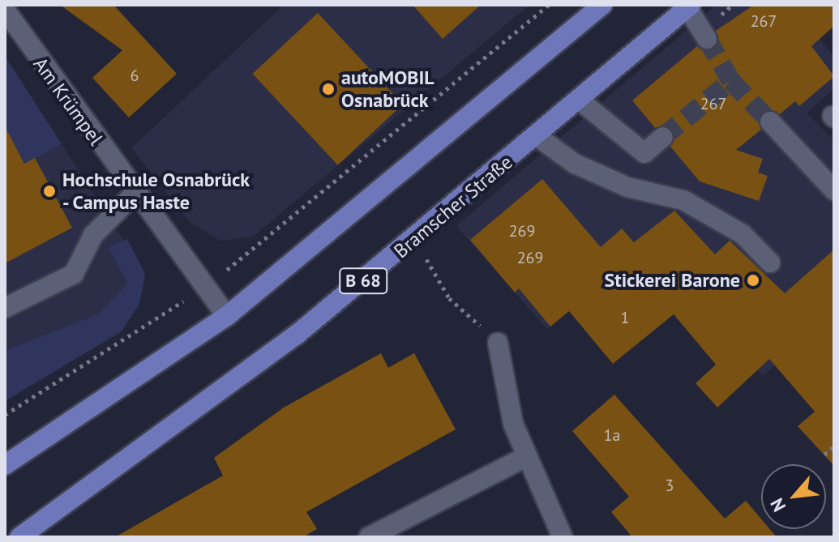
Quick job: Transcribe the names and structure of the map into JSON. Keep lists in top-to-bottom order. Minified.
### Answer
{"streets":{"main road":["Bramscher Straße","B 68"],"street":["Am Krümpel"]},"places":["autoMOBIL Osnabrück","Hochschule Osnabrück - Campus Haste","Stickerei Barone"],"house_numbers":["267","6","267","269","269","1","1a","3"],"north":"bottom left"}
